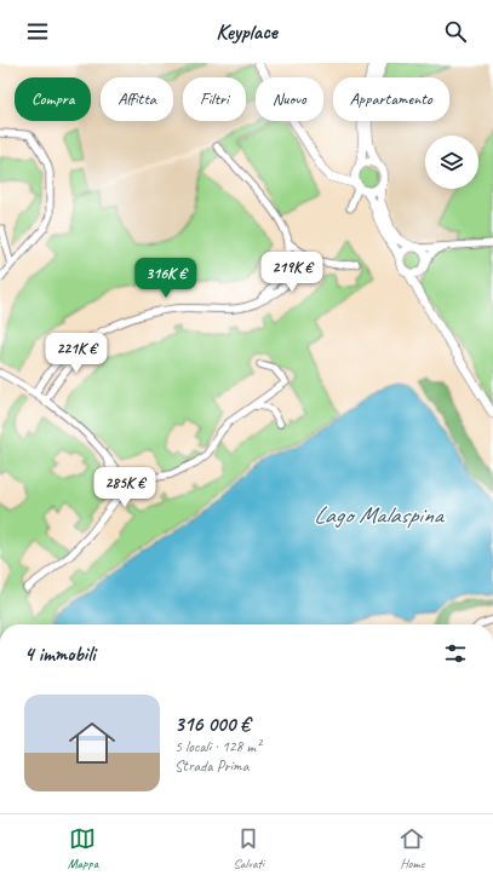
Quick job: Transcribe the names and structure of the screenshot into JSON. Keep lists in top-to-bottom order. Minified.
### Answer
{"water":["Lago Malaspina"],"page":{"header":"Keyplace","chip":["Compra","Affitta","Filtri","Nuovo","Appartamento"],"price":["219K €","316K €","221K €","285K €"],"heading":"4 immobili","list":[{"name":"316 000 €","note":"5 locali · 128 m² · Strada Prima"}],"tabs":["Mappa","Salvati","Home"]}}
